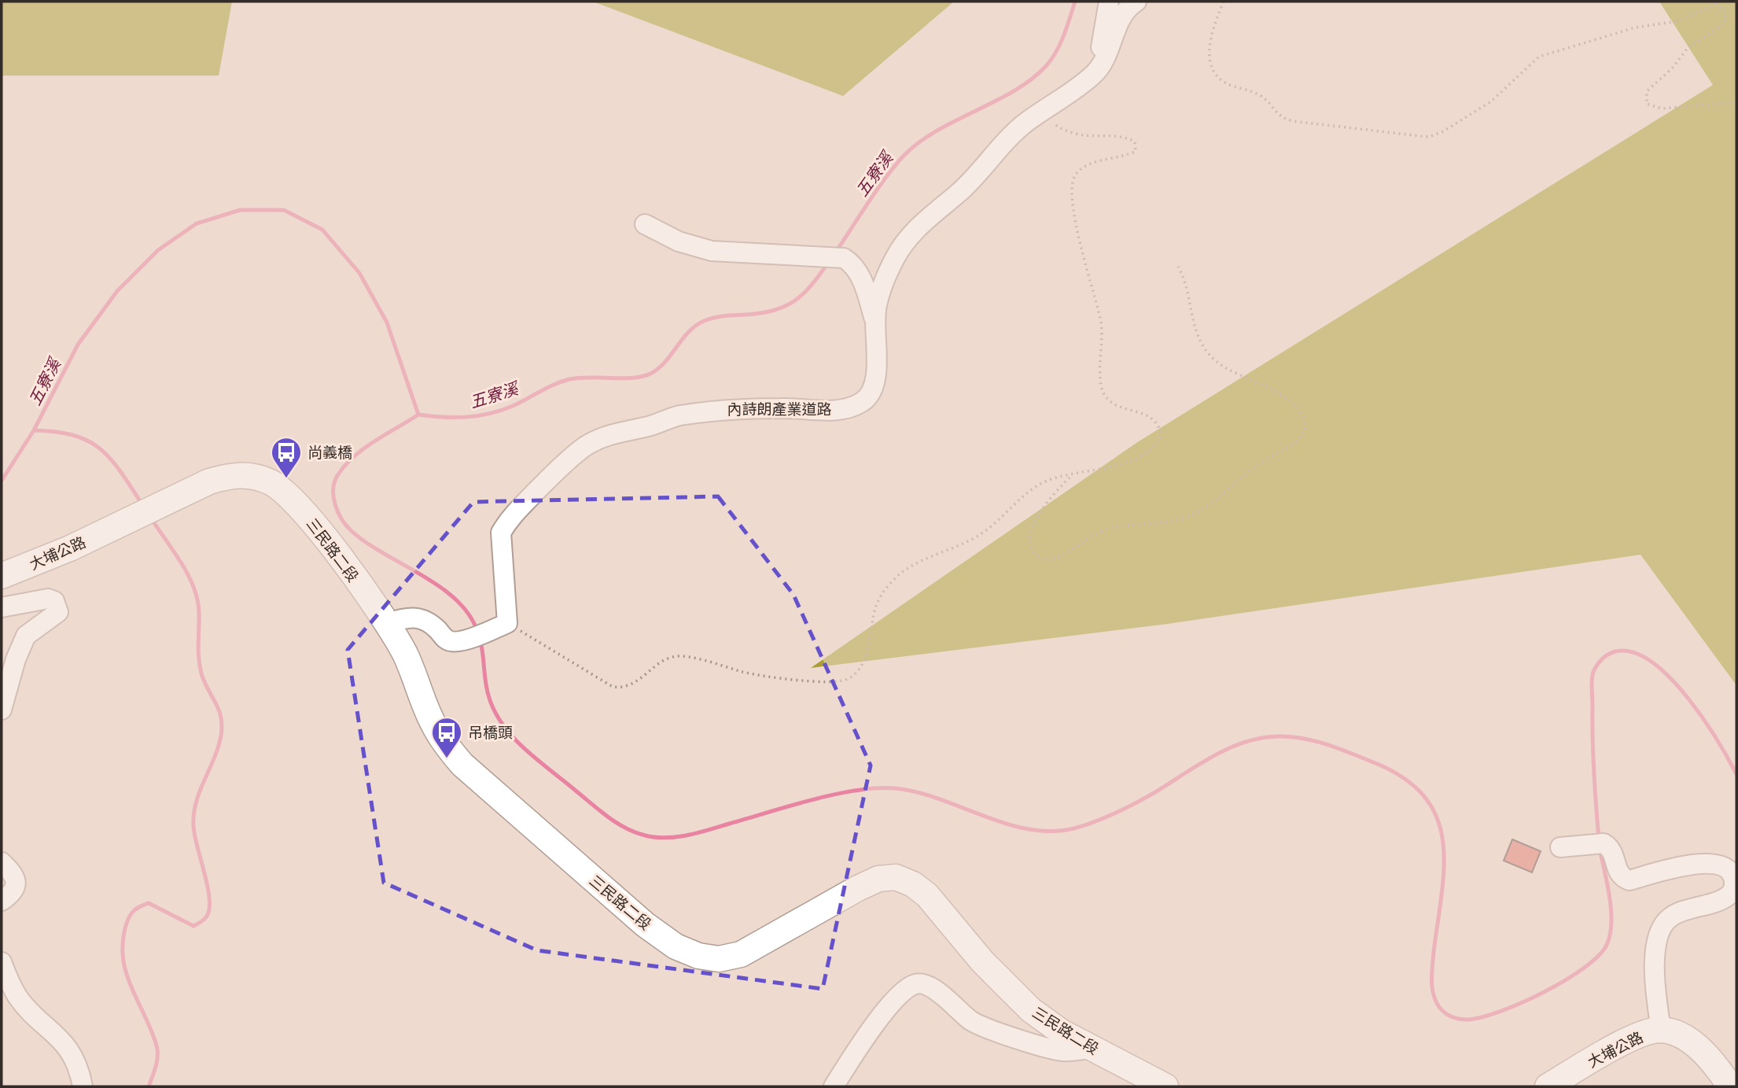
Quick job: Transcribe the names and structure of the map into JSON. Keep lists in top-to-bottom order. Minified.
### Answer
{"streets":{"main road":["三民路二段","大埔公路"],"lane":["內詩朗產業道路"]},"crossings":[["三民路二段","大埔公路"]],"water":["五寮溪"],"places":{"bus stop":["尚義橋","吊橋頭"]}}
